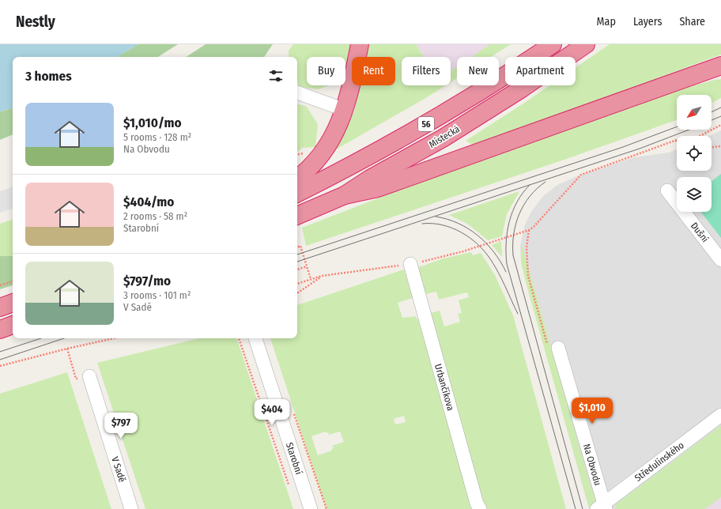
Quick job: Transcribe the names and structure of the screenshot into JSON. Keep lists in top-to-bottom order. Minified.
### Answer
{"streets":{"highway":["56","Místecká"],"street":["Dušní","Urbančíkova","Starobní","Středulinského","Na Obvodu","V Sadě"]},"crossings":[["Středulinského","Na Obvodu"]],"north":"bottom left","page":{"header":"Nestly","nav":["Map","Layers","Share"],"chip":["Buy","Rent","Filters","New","Apartment"],"heading":"3 homes","list":[{"name":"$1,010/mo","note":"5 rooms · 128 m² · Na Obvodu"},{"name":"$404/mo","note":"2 rooms · 58 m² · Starobní"},{"name":"$797/mo","note":"3 rooms · 101 m² · V Sadě"}],"price":["$1,010","$404","$797"]}}
